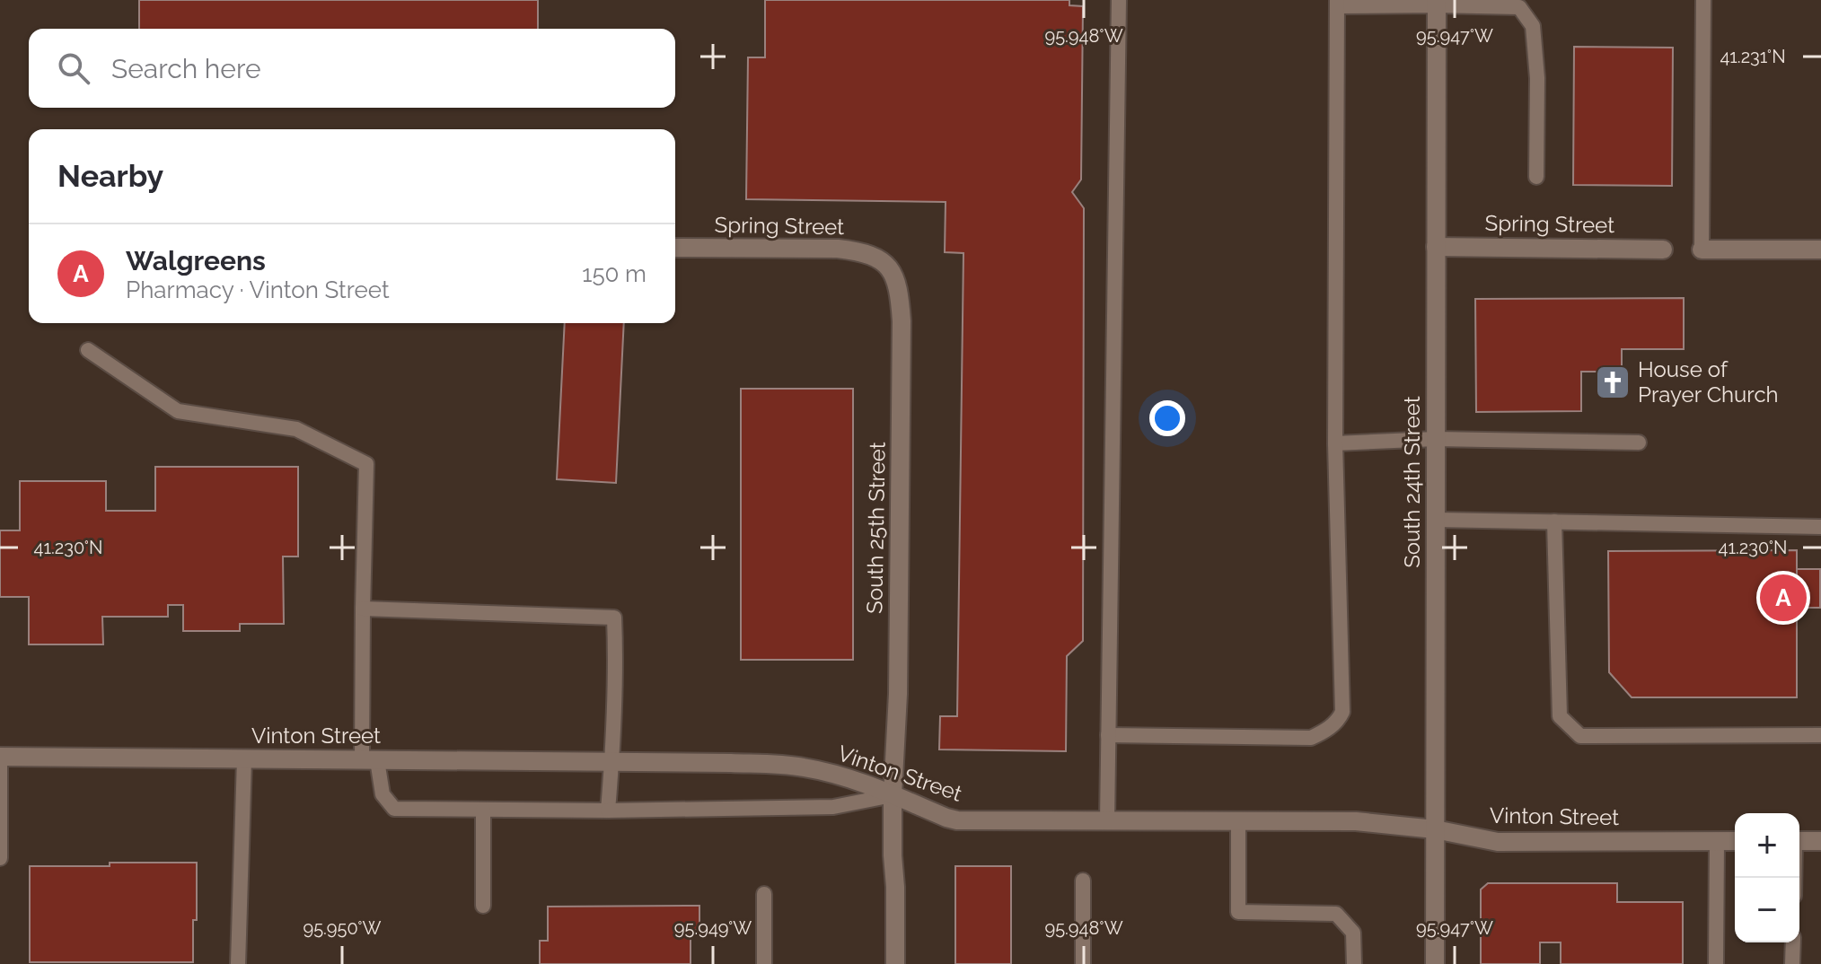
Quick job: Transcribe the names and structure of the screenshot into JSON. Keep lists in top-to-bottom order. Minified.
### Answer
{"streets":{"street":["Spring Street","South 24th Street","South 25th Street","Vinton Street"]},"crossings":[["Spring Street","South 24th Street"],["Spring Street","South 25th Street"],["South 24th Street","Vinton Street"],["South 25th Street","Vinton Street"]],"places":{"church":["House of Prayer Church"]},"page":{"search":"Search here","heading":"Nearby","list":[{"mark":"A","name":"Walgreens","note":"Pharmacy · Vinton Street","value":"150 m"}],"pins":"A","map_buttons":["+","−"]},"coordinates":["95.948°W","95.947°W","41.231°N","41.230°N","95.950°W","95.949°W"]}
